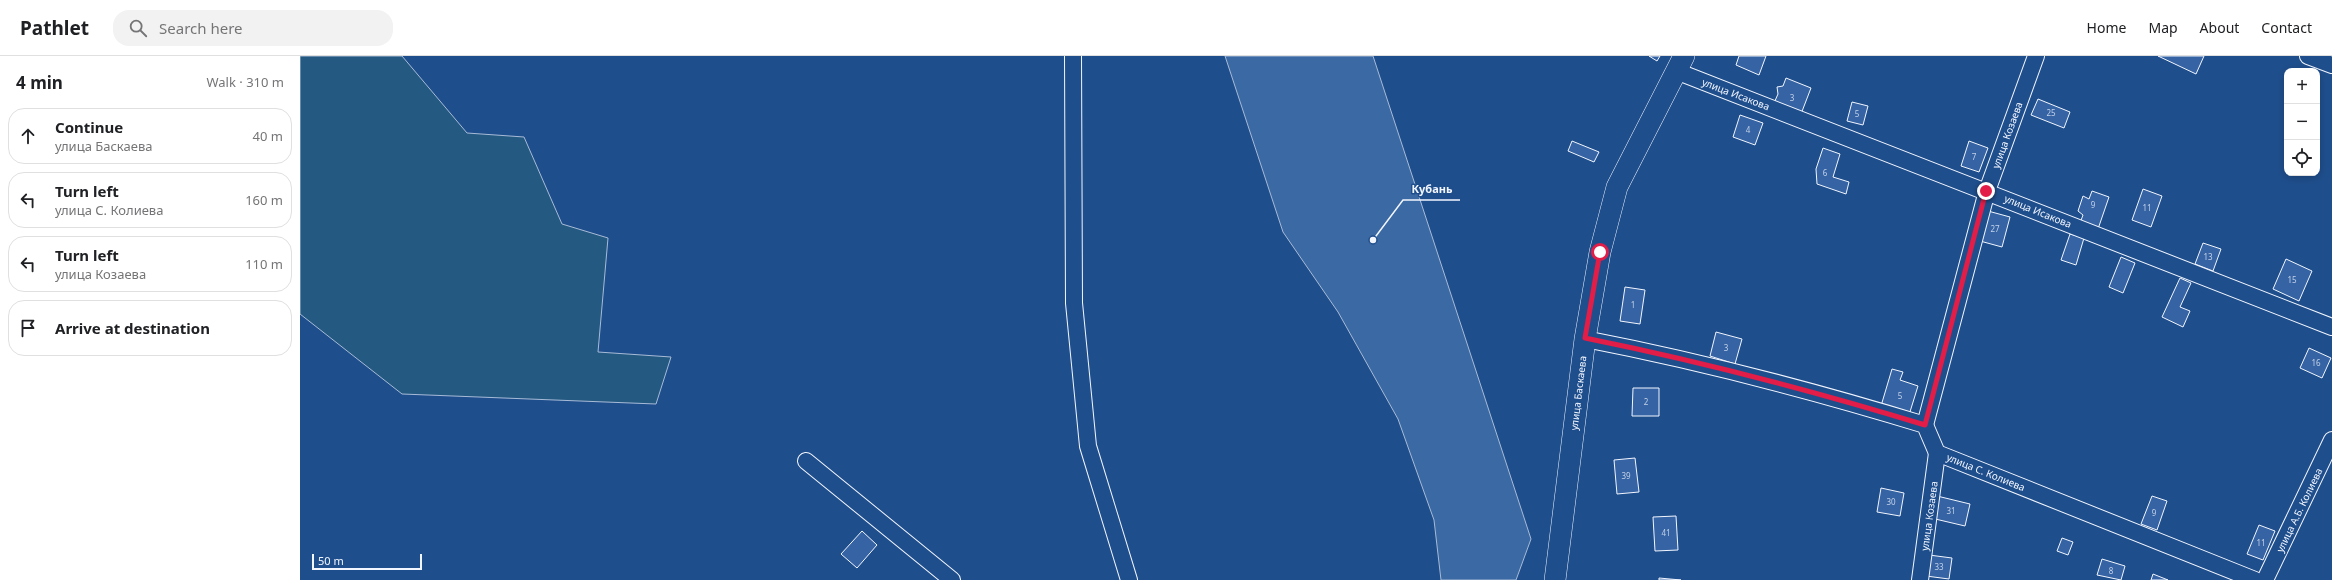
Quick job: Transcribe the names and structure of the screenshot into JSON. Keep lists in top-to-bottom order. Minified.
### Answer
{"streets":{"main road":["улица Баскаева"],"street":["улица Исакова","улица Козаева","улица С. Колиева","улица А.Б. Колиева"]},"crossings":[["улица Исакова","улица Козаева"],["улица Исакова","улица Баскаева"],["улица Козаева","улица С. Колиева"]],"places":["Кубань"],"house_numbers":["3","25","5","4","7","6","9","11","27","13","15","1","3","16","5","2","39","30","31","9","41","11","33","8"],"scale_bar":"50 m","page":{"header":"Pathlet","search":"Search here","nav":["Home","Map","About","Contact"],"heading":["4 min","Walk · 310 m"],"map_buttons":["+","−"],"list":[["Continue","улица Баскаева","40 m"],["Turn left","улица С. Колиева","160 m"],["Turn left","улица Козаева","110 m"],"Arrive at destination"],"scale":"50 m"}}
